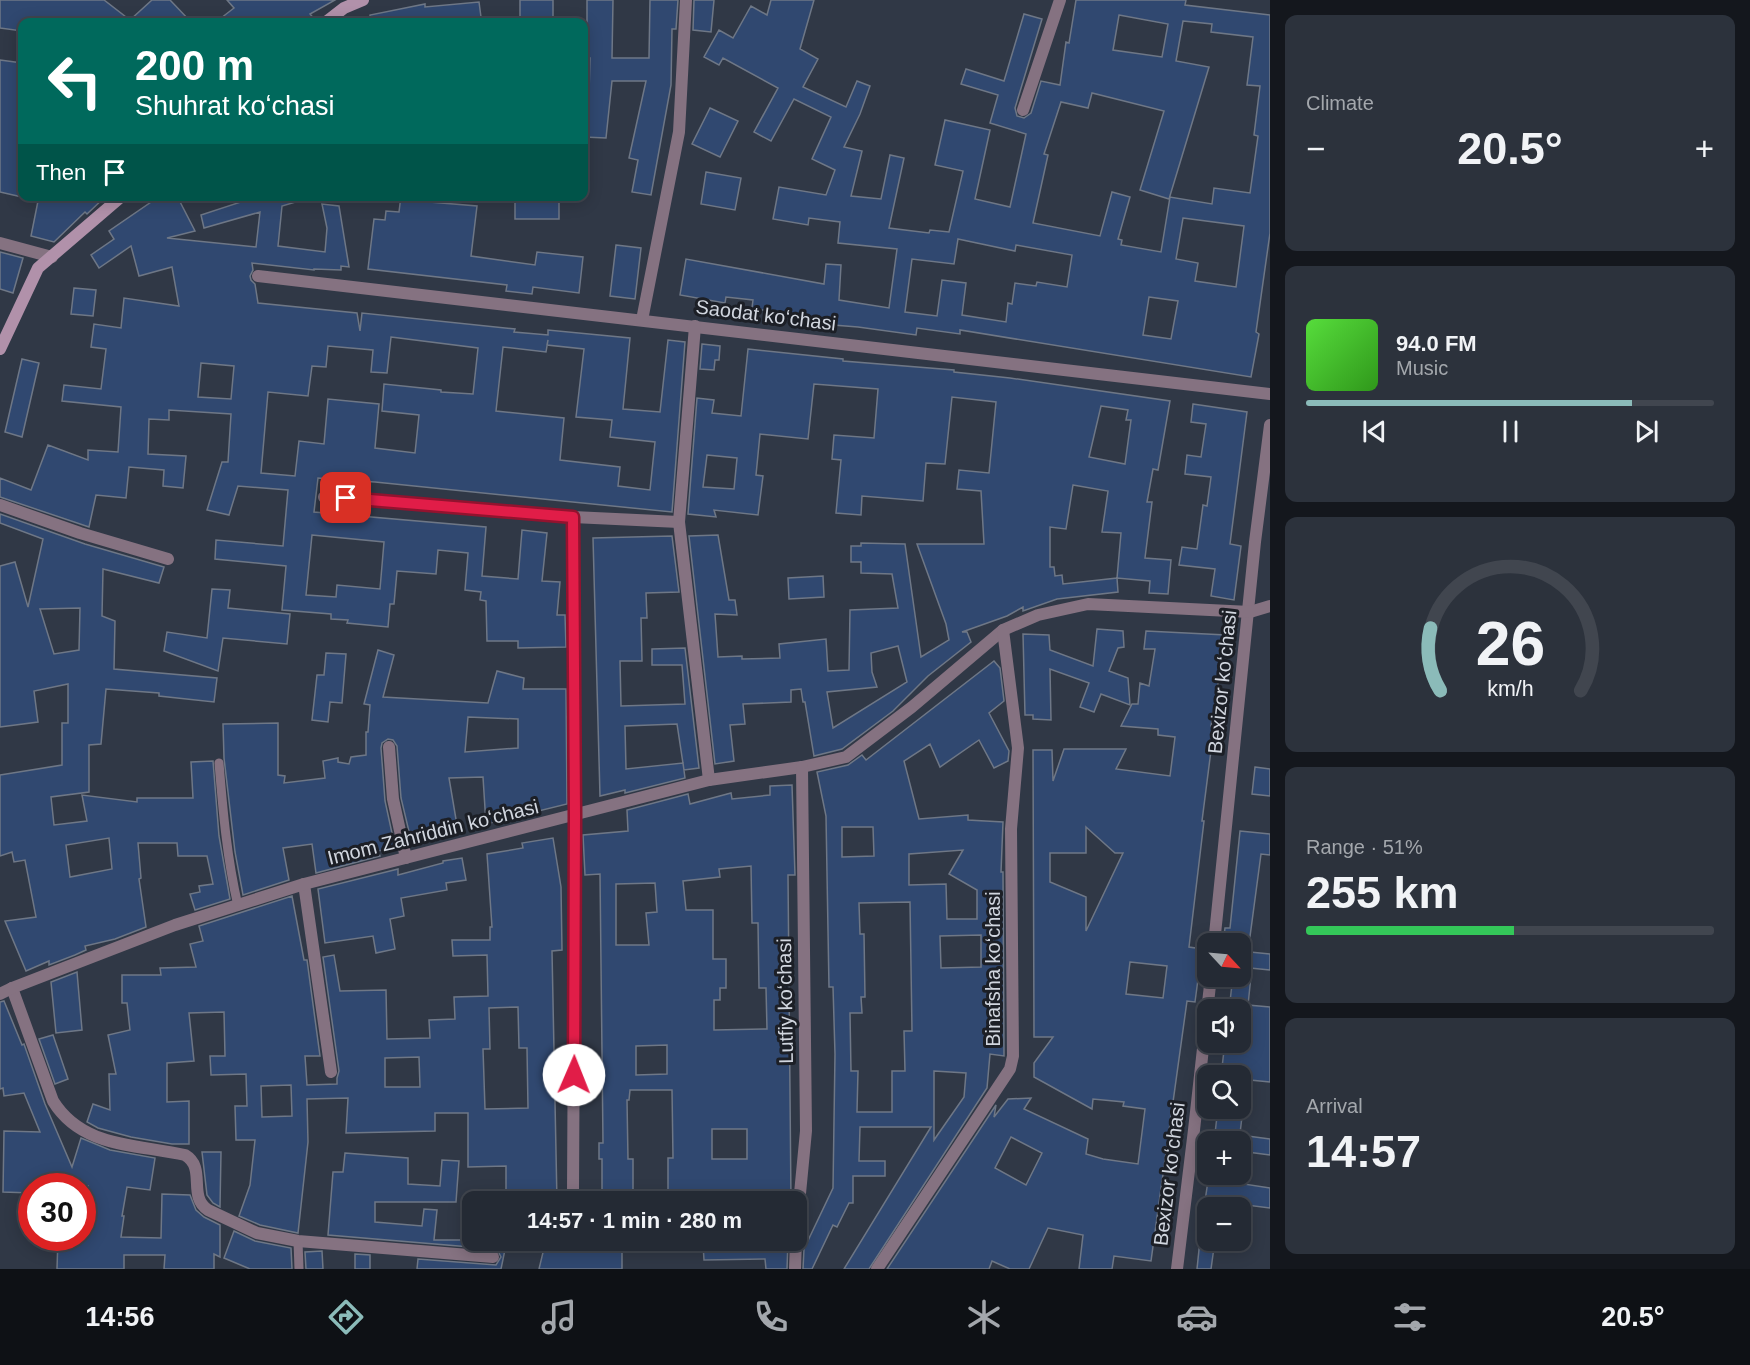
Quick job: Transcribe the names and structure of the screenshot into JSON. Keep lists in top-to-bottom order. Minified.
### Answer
{"streets":{"street":["Saodat koʻchasi","Bexizor koʻchasi","Imom Zahriddin koʻchasi","Binafsha koʻchasi","Lutfiy koʻchasi"]},"crossings":[["Bexizor koʻchasi","Imom Zahriddin koʻchasi"],["Imom Zahriddin koʻchasi","Binafsha koʻchasi"],["Imom Zahriddin koʻchasi","Lutfiy koʻchasi"]],"north":"bottom right","page":{"tile":["Climate",["Range · 51%","255 km"],["Arrival","14:57"]],"turn":["200 m","Shuhrat koʻchasi"],"heat":["−","20.5°","+"],"then":"Then","song":["94.0 FM","Music"],"map_buttons":["+","−"],"limit":"30","trip":"14:57 · 1 min · 280 m","tabs":["14:56","20.5°"],"gauge":["26","km/h"]}}
